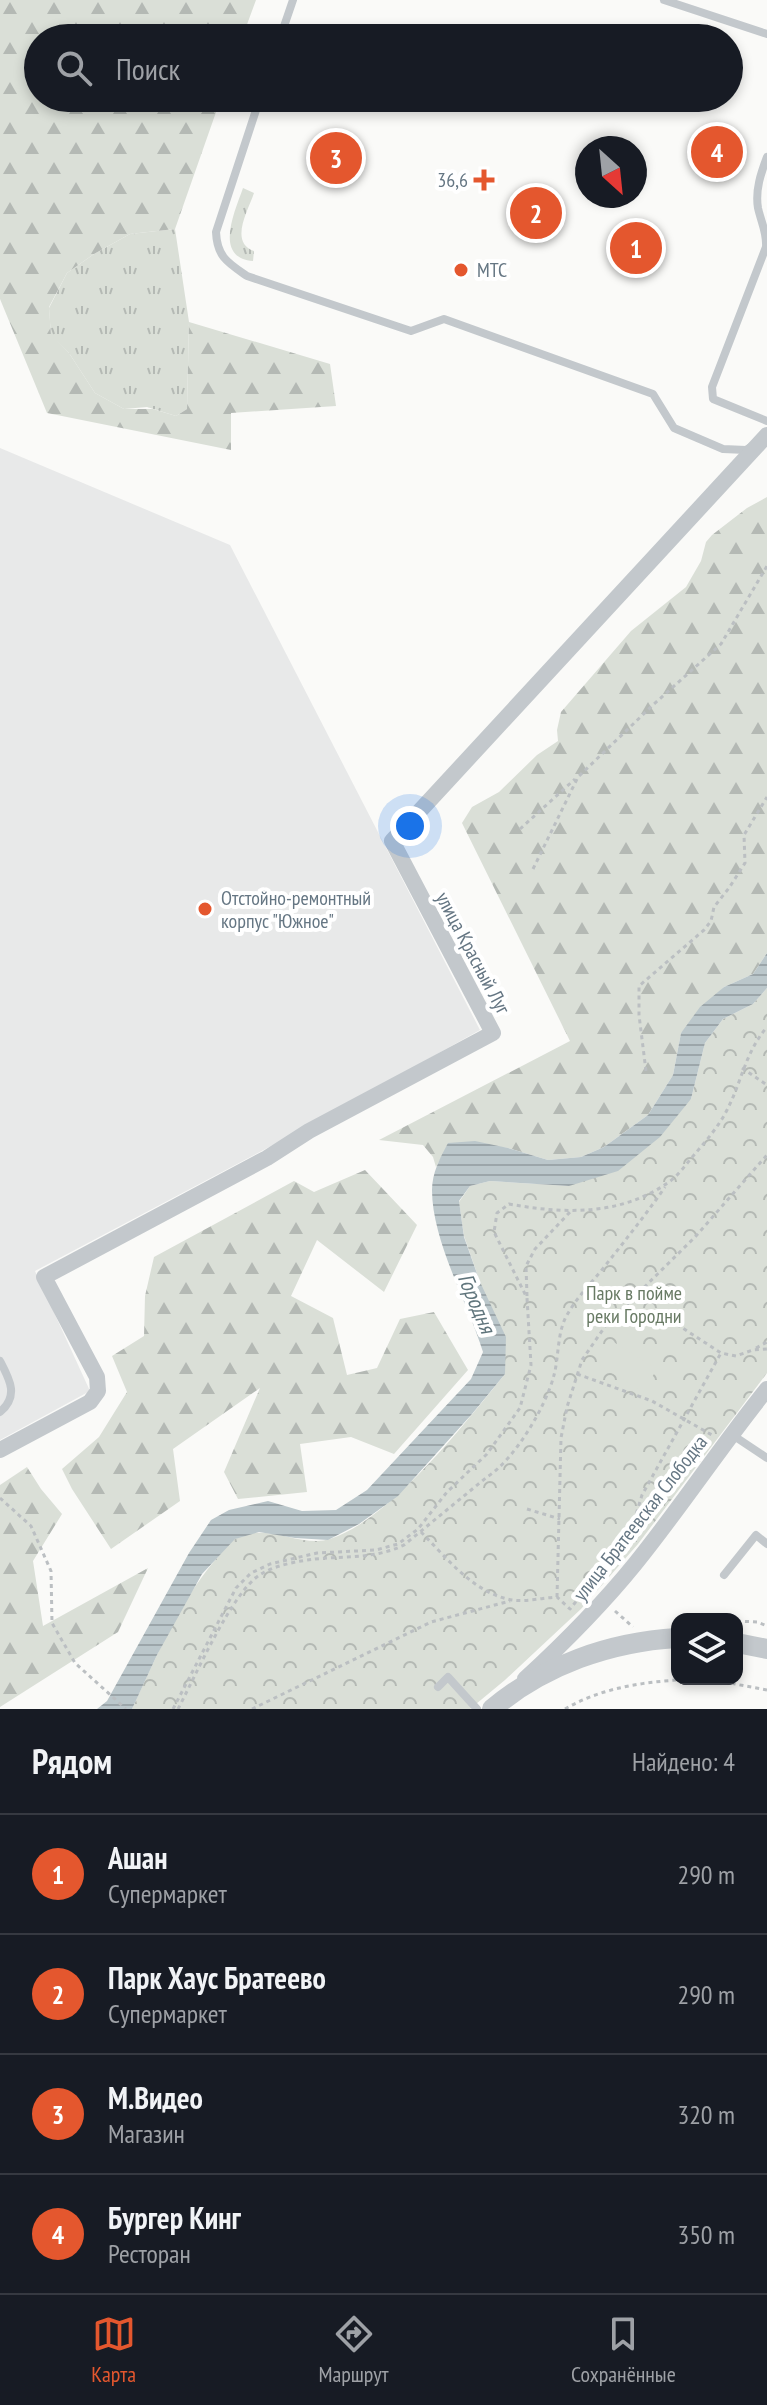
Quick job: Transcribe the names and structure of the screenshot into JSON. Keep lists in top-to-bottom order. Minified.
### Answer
{"streets":{"street":["улица Красный Луг","улица Братеевская Слободка"]},"water":["Городня"],"parks":["Парк в пойме реки Городни"],"places":{"health":["36,6"],"other":["МТС","Отстойно-ремонтный корпус \"Южное\""]},"north":"bottom right","page":{"search":"Поиск","pins":["4","3","2","1"],"heading":["Рядом","Найдено: 4"],"list":[{"mark":"1","name":"Ашан","note":"Супермаркет","value":"290 m"},{"mark":"2","name":"Парк Хаус Братеево","note":"Супермаркет","value":"290 m"},{"mark":"3","name":"М.Видео","note":"Магазин","value":"320 m"},{"mark":"4","name":"Бургер Кинг","note":"Ресторан","value":"350 m"}],"nav":["Карта","Маршрут","Сохранённые"]}}
